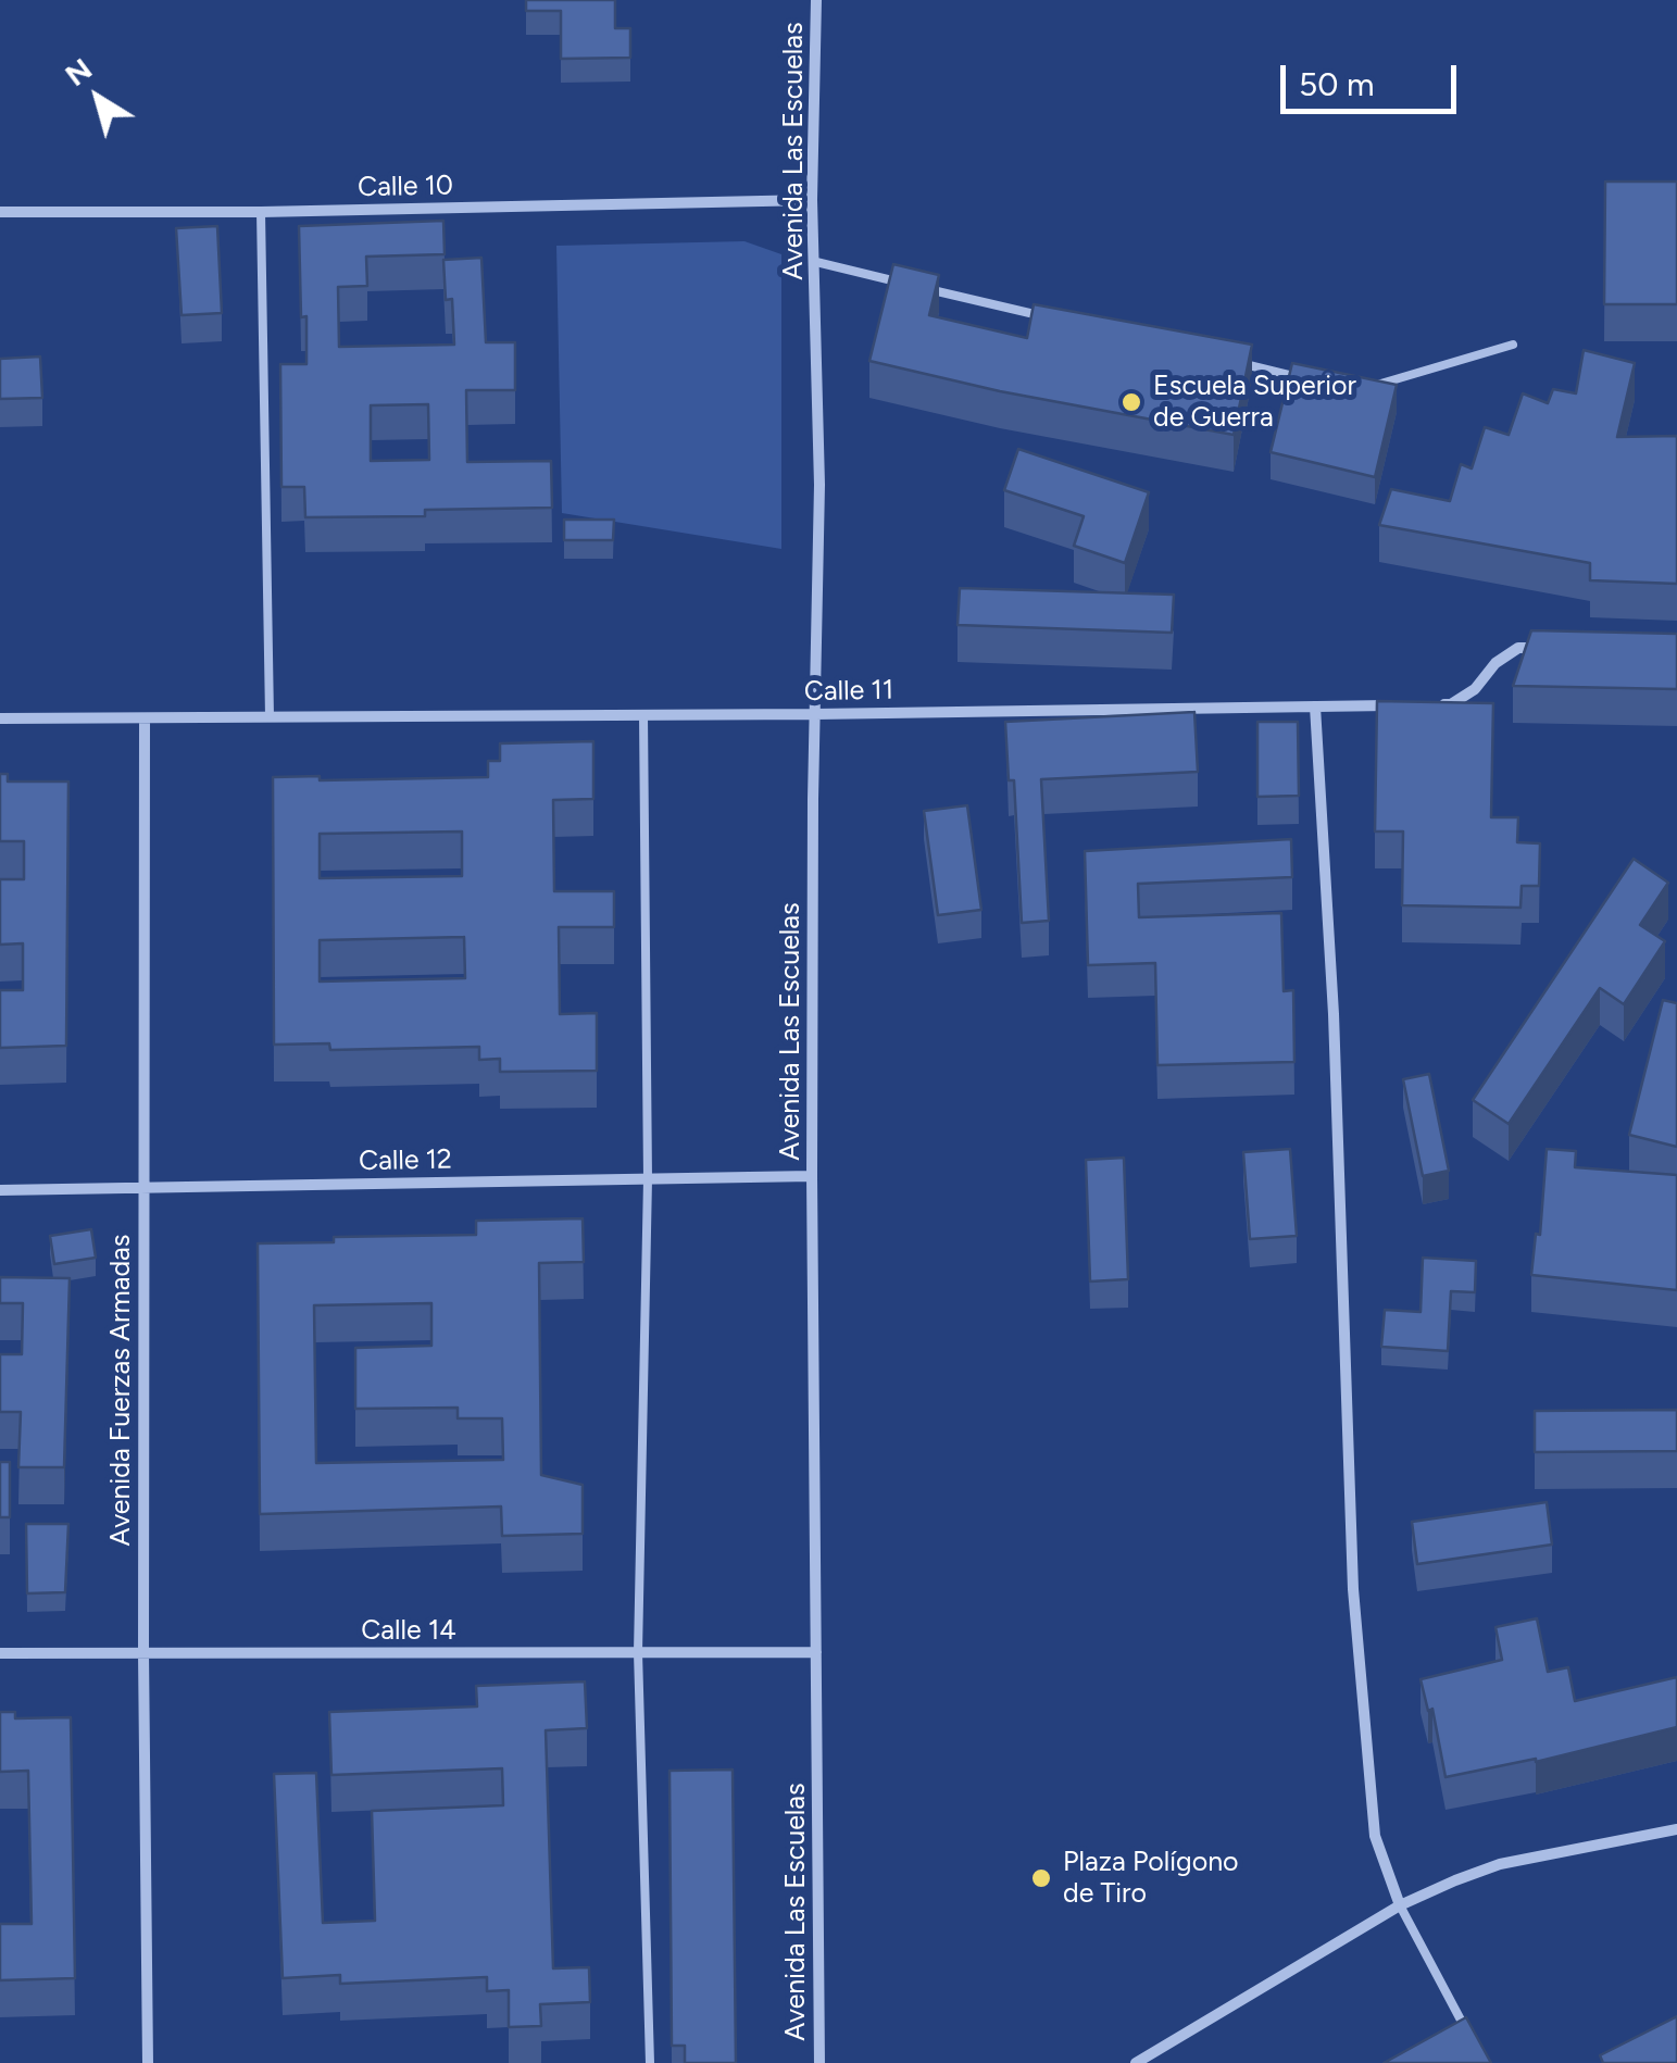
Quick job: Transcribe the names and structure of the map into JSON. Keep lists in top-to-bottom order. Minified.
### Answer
{"streets":{"street":["Avenida Las Escuelas","Calle 10","Calle 11","Calle 12","Avenida Fuerzas Armadas","Calle 14"]},"crossings":[["Avenida Las Escuelas","Calle 10"],["Avenida Las Escuelas","Calle 11"],["Avenida Las Escuelas","Calle 12"],["Avenida Las Escuelas","Calle 14"],["Calle 11","Avenida Fuerzas Armadas"],["Calle 12","Avenida Fuerzas Armadas"],["Avenida Fuerzas Armadas","Calle 14"]],"places":["Escuela Superior de Guerra","Plaza Polígono de Tiro"],"scale_bar":"50 m","north":"top left"}
